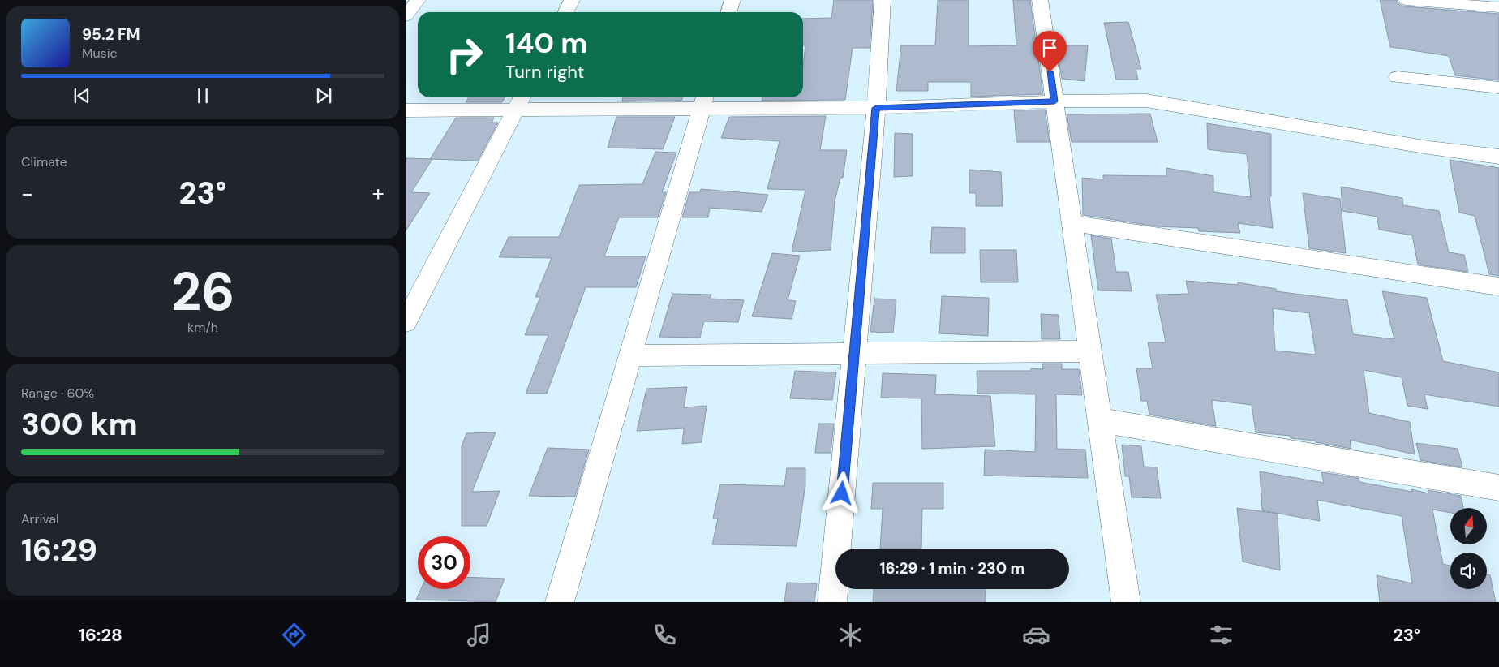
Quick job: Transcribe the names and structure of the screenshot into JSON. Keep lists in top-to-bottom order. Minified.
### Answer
{"north":"top","page":{"turn":["140 m","Turn right"],"song":["95.2 FM","Music"],"tile":["Climate",["26","km/h"],["Range · 60%","300 km"],["Arrival","16:29"]],"heat":["−","23°","+"],"limit":"30","trip":"16:29 · 1 min · 230 m","tabs":["16:28","23°"]}}
